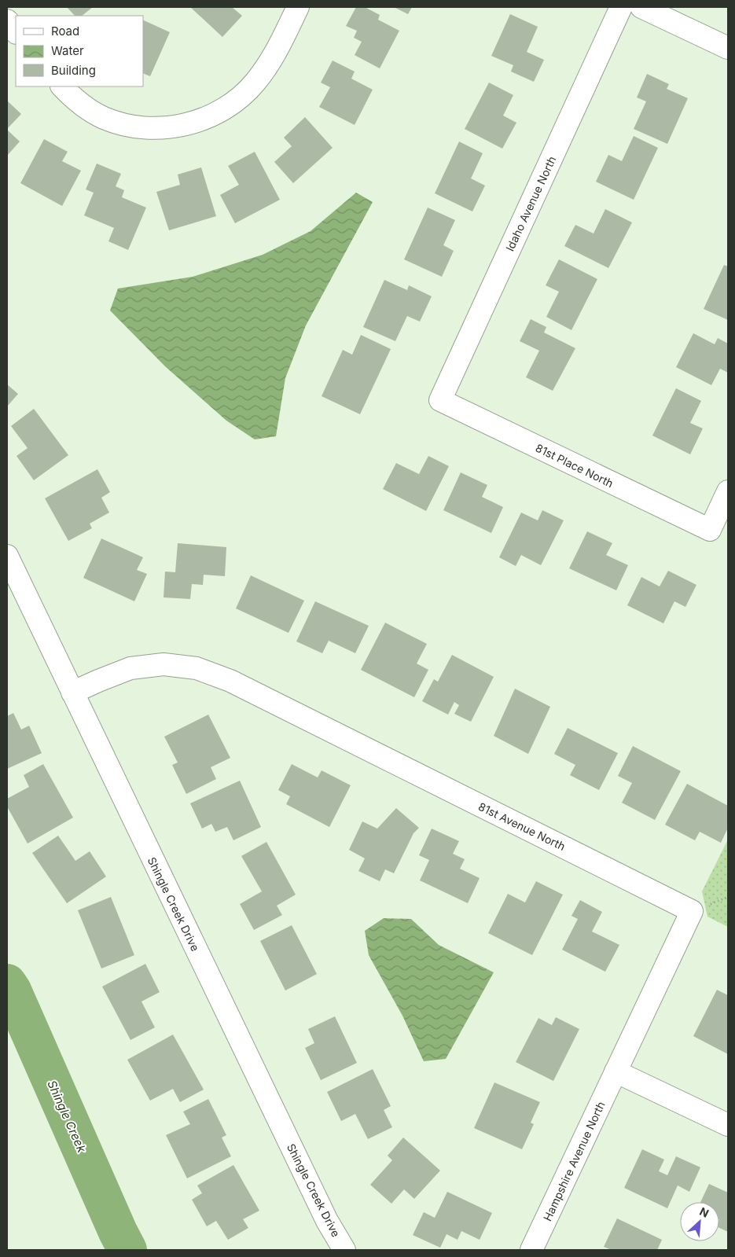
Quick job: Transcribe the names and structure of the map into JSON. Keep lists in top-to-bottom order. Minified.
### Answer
{"streets":{"street":["Idaho Avenue North","81st Place North","81st Avenue North","Shingle Creek Drive","Hampshire Avenue North"]},"crossings":[["Idaho Avenue North","81st Place North"],["81st Avenue North","Shingle Creek Drive"],["81st Avenue North","Hampshire Avenue North"]],"water":["Shingle Creek"],"legend":["Road","Water","Building"],"north":"top right"}
